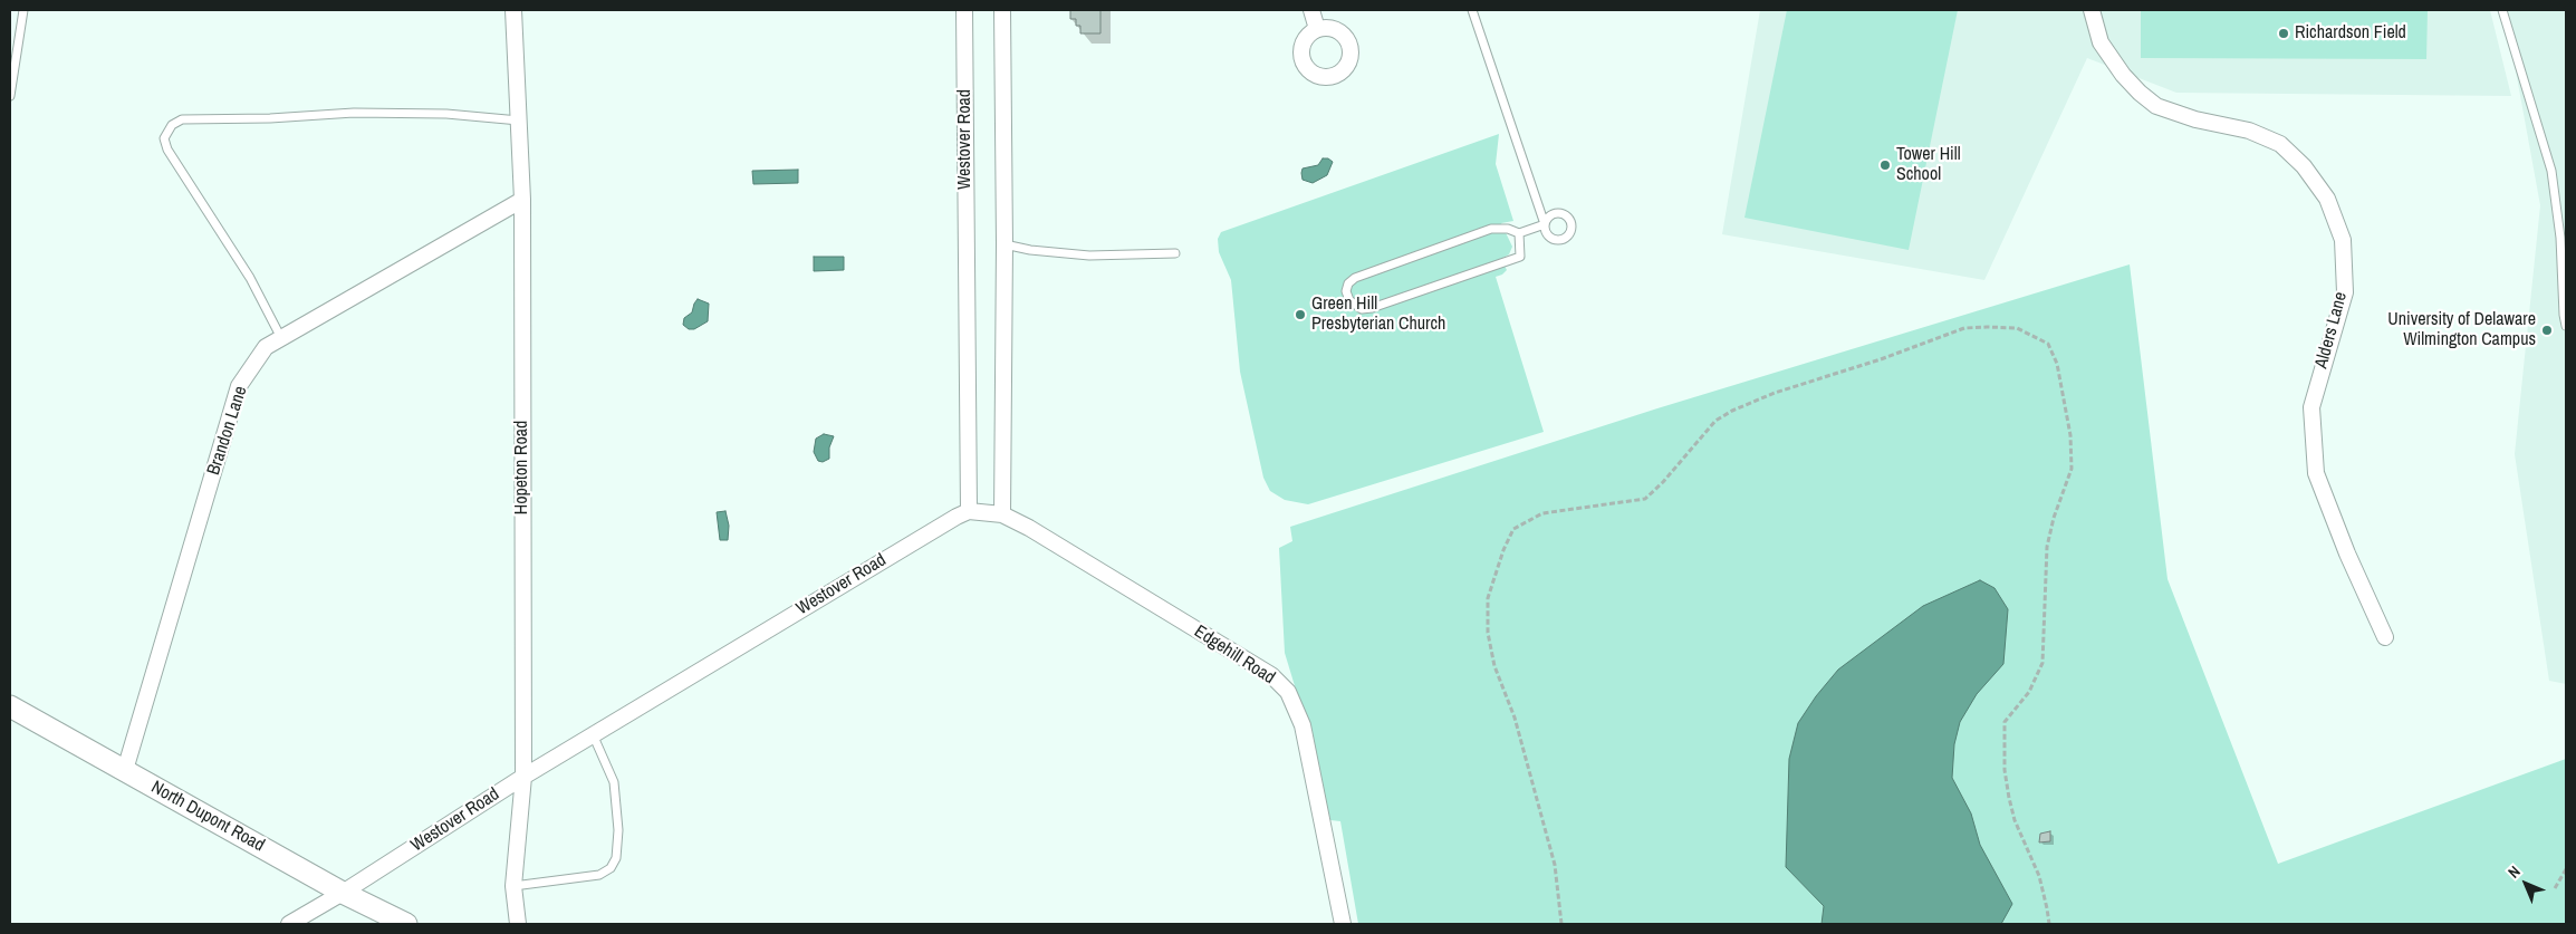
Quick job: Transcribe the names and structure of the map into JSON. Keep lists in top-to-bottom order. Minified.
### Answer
{"streets":{"main road":["North Dupont Road"],"street":["Westover Road","Alders Lane","Brandon Lane","Hopeton Road","Edgehill Road"]},"crossings":[["Westover Road","Hopeton Road"],["Westover Road","Edgehill Road"],["Westover Road","North Dupont Road"],["Brandon Lane","Hopeton Road"],["Brandon Lane","North Dupont Road"]],"places":["Richardson Field","Tower Hill School","Green Hill Presbyterian Church","University of Delaware Wilmington Campus"],"north":"top left"}
